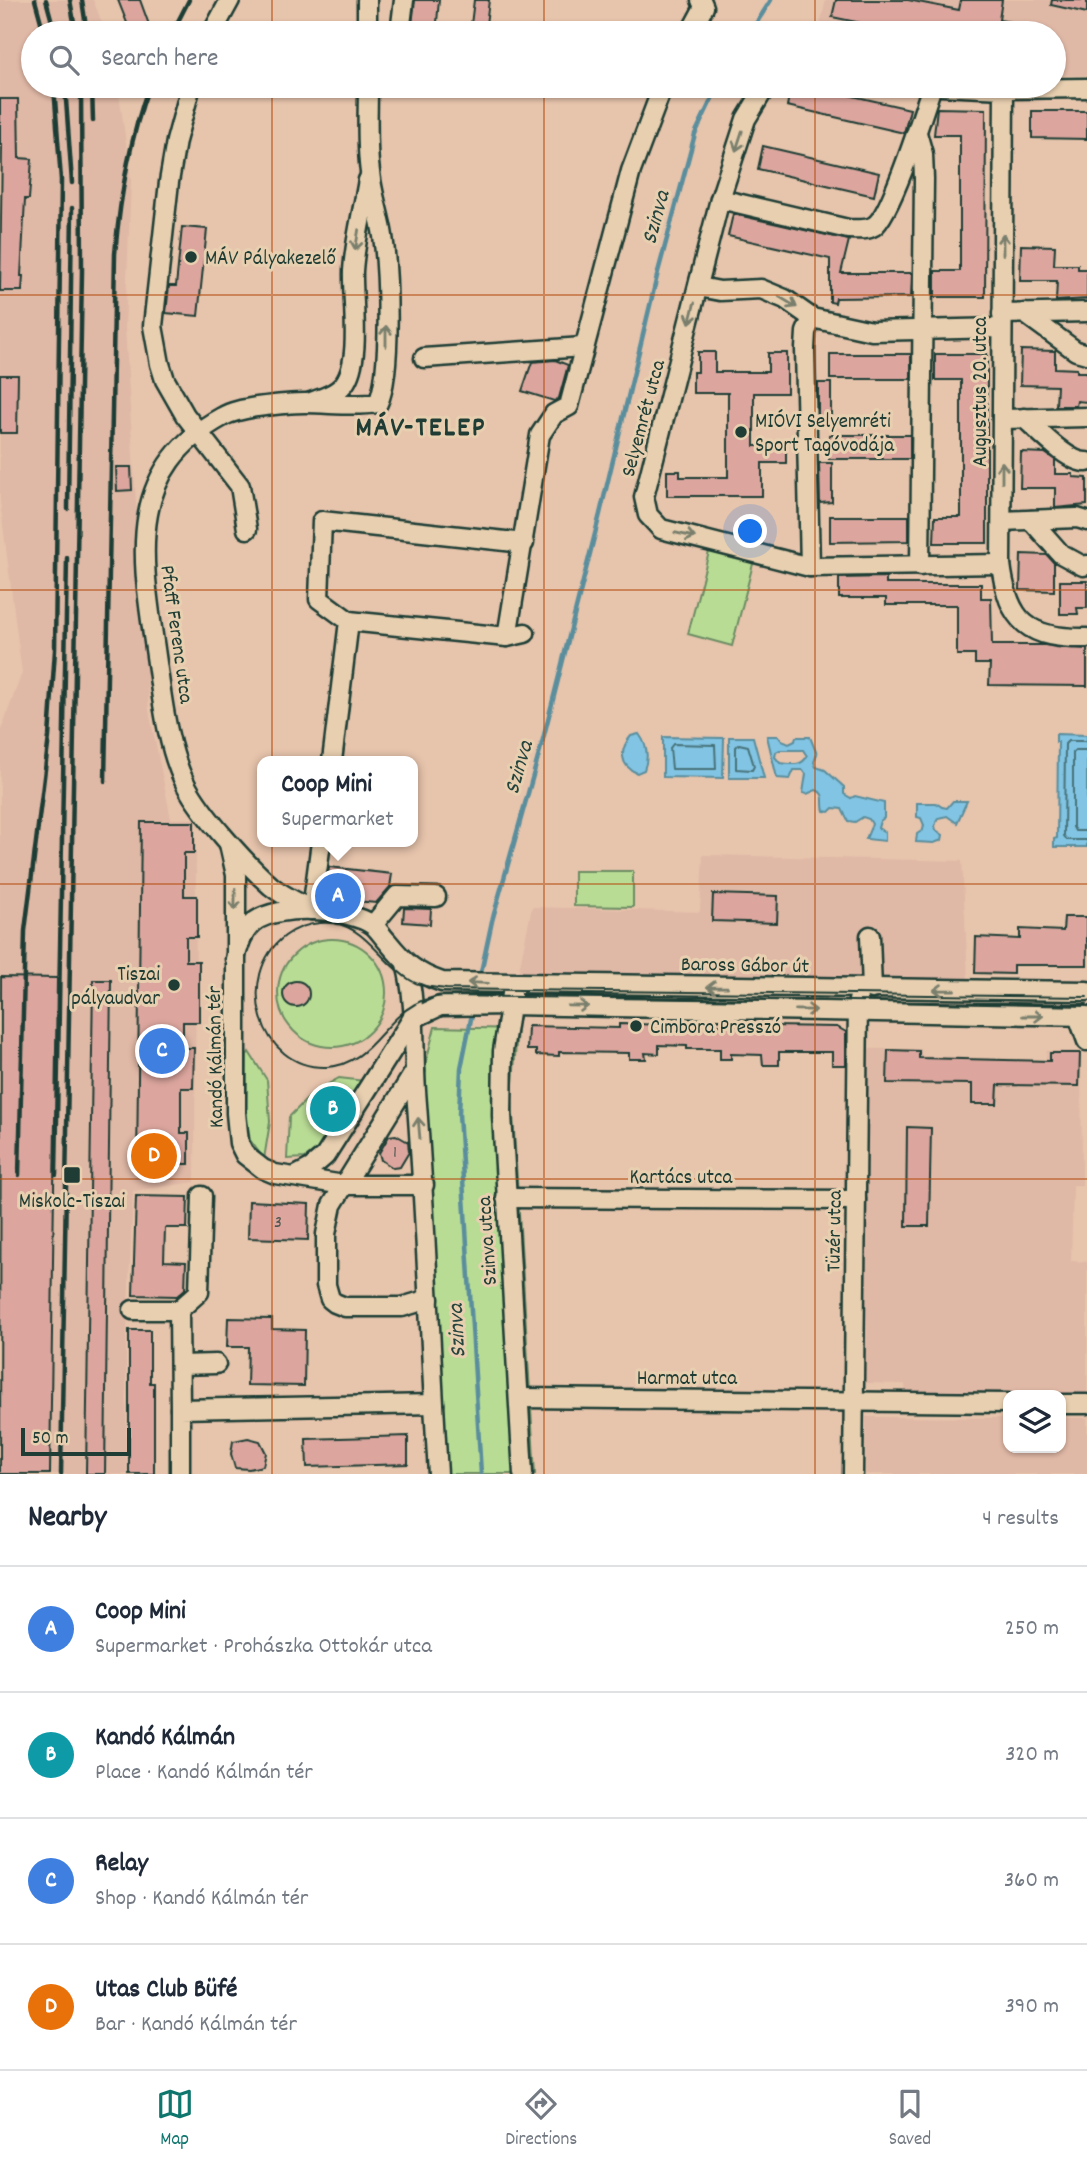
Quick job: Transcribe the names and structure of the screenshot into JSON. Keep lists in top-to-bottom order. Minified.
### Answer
{"streets":{"street":["Augusztus 20. utca","Selyemrét utca","Pfaff Ferenc utca","Baross Gábor út","Kandó Kálmán tér","Kartács utca","Tüzér utca","Szinva utca","Harmat utca"]},"crossings":[["Augusztus 20. utca","Selyemrét utca"],["Pfaff Ferenc utca","Kandó Kálmán tér"],["Baross Gábor út","Tüzér utca"],["Baross Gábor út","Szinva utca"],["Kartács utca","Tüzér utca"],["Kartács utca","Szinva utca"],["Tüzér utca","Harmat utca"],["Szinva utca","Harmat utca"]],"districts":["MÁV-TELEP"],"water":["Szinva"],"places":{"other":["MÁV Pályakezelő","MIÓVI Selyemréti Sport Tagóvodája","Tiszai pályaudvar","Cimbora Presszó"],"transit":["Miskolc-Tiszai"]},"house_numbers":["1","3"],"scale_bar":"50 m","page":{"search":"Search here","popup":["Coop Mini","Supermarket"],"pins":["A","C","B","D"],"scale":"50 m","heading":["Nearby","4 results"],"list":[{"mark":"A","name":"Coop Mini","note":"Supermarket · Prohászka Ottokár utca","value":"250 m"},{"mark":"B","name":"Kandó Kálmán","note":"Place · Kandó Kálmán tér","value":"320 m"},{"mark":"C","name":"Relay","note":"Shop · Kandó Kálmán tér","value":"360 m"},{"mark":"D","name":"Utas Club Büfé","note":"Bar · Kandó Kálmán tér","value":"390 m"}],"nav":["Map","Directions","Saved"]}}
